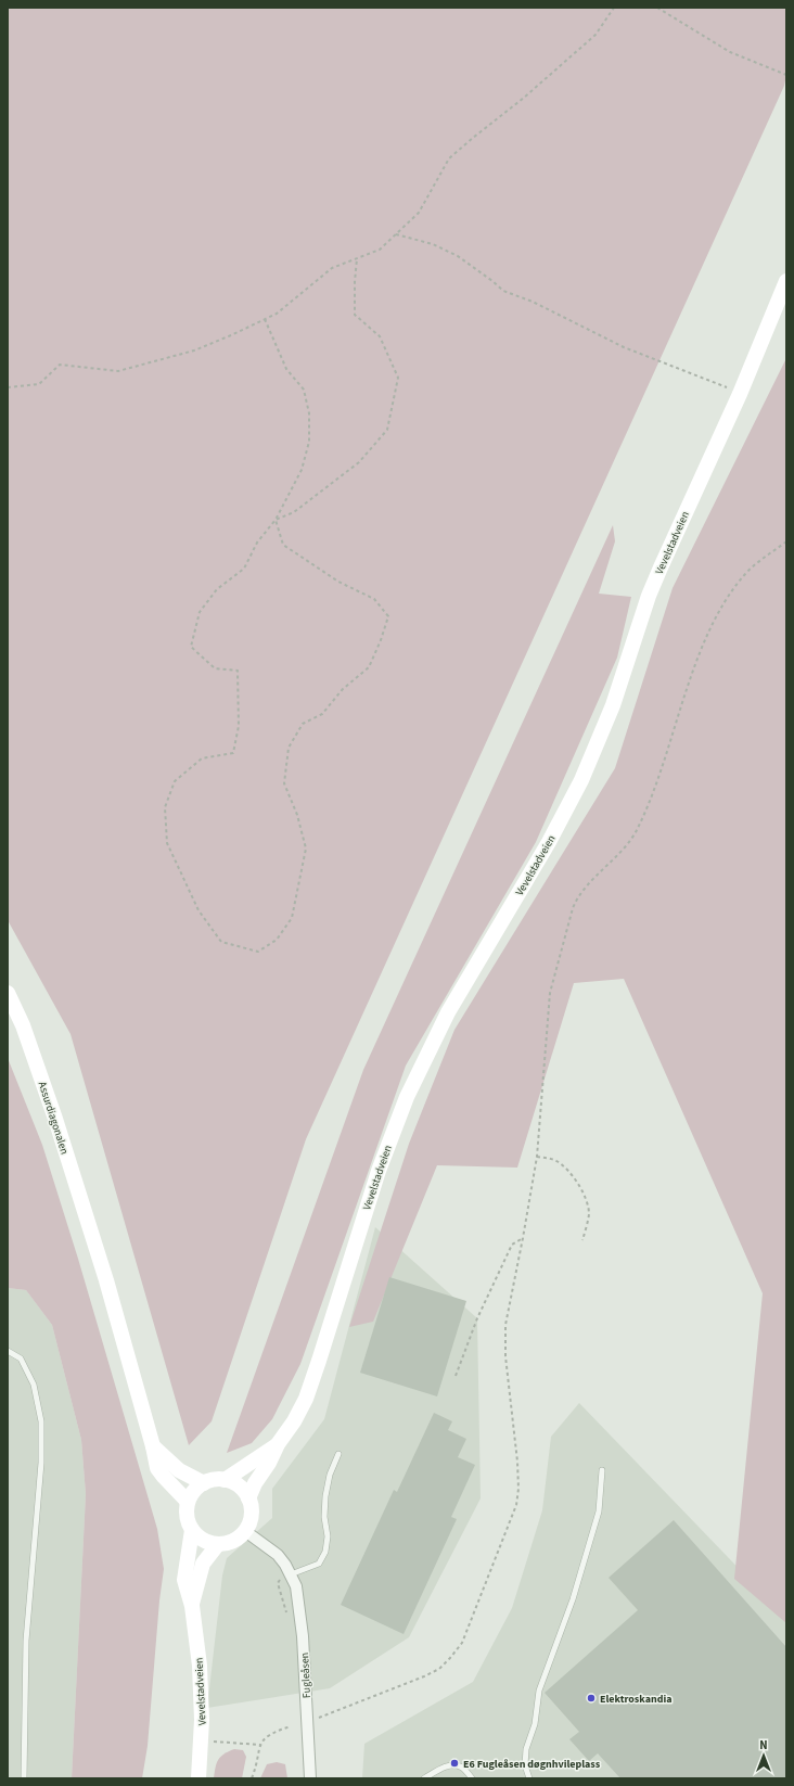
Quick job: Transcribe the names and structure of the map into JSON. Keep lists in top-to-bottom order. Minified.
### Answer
{"streets":{"main road":["Vevelstadveien","Assurdiagonalen"],"street":["Fugleåsen"]},"crossings":[["Vevelstadveien","Fugleåsen"]],"places":["Elektroskandia","E6 Fugleåsen døgnhvileplass"],"north":"top"}
